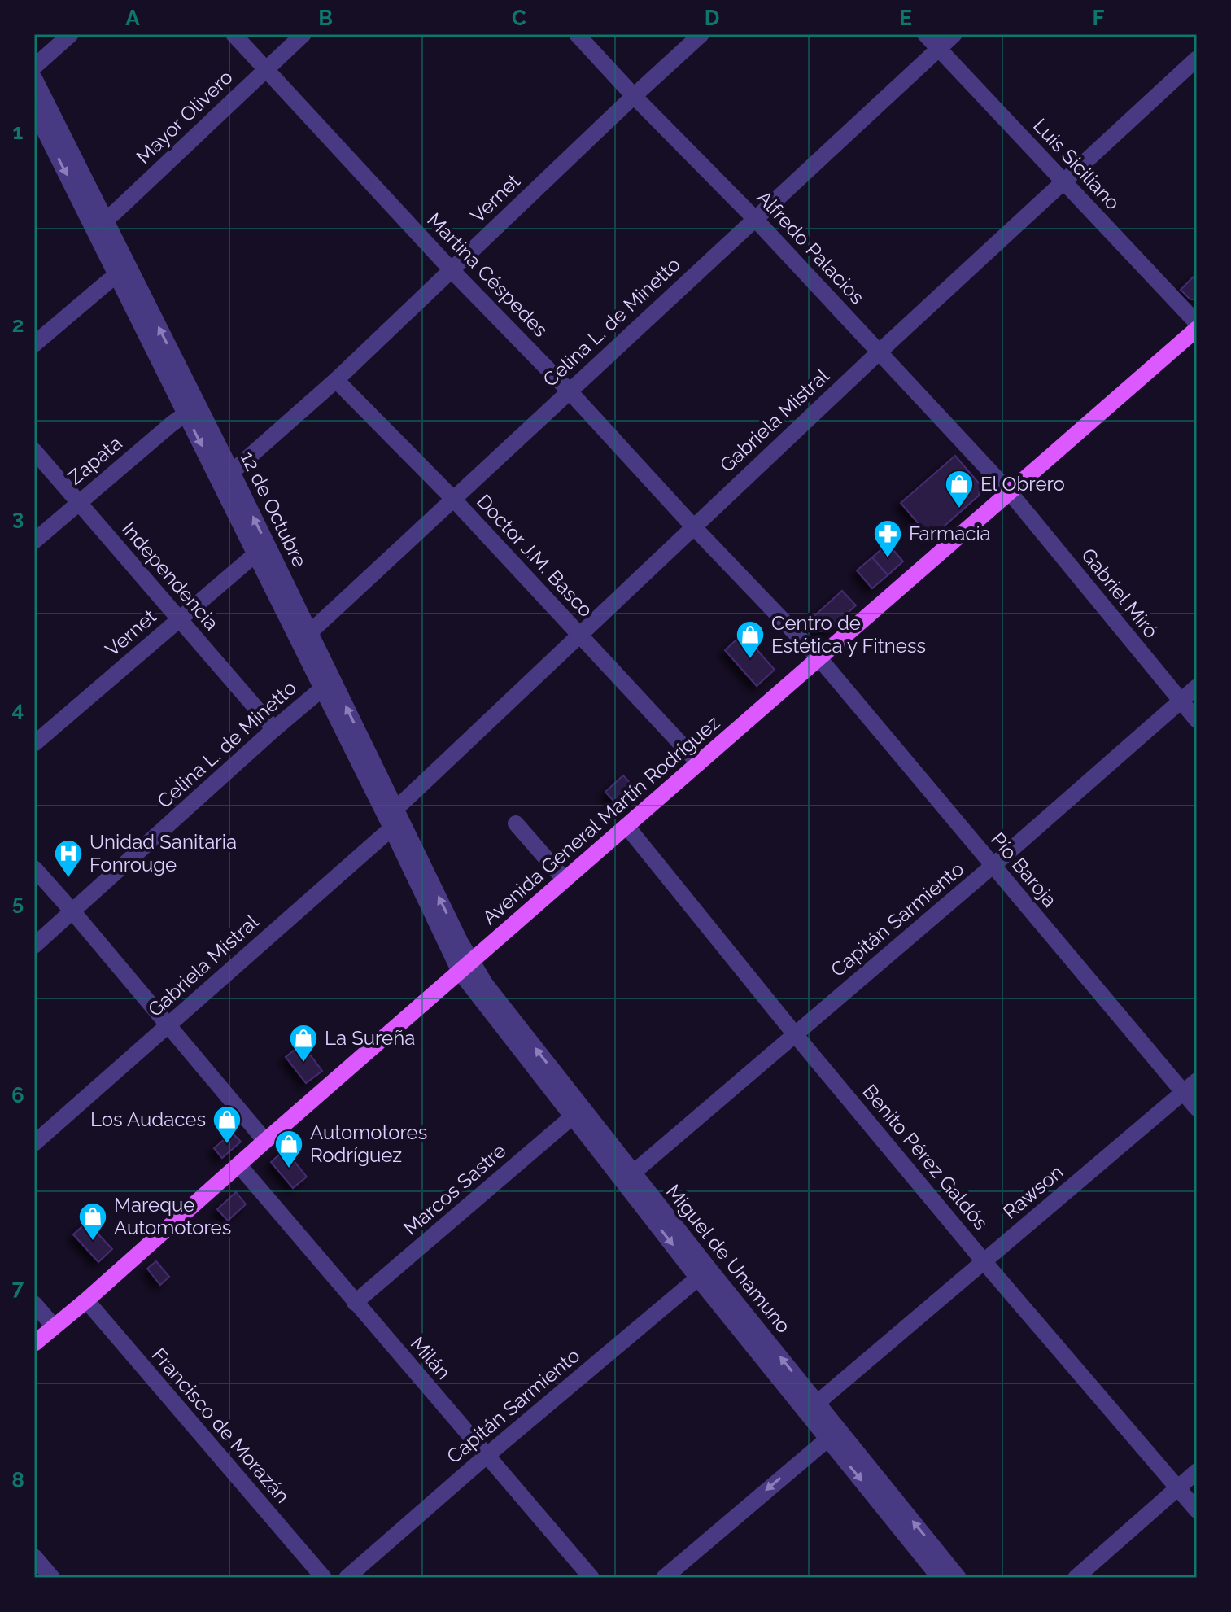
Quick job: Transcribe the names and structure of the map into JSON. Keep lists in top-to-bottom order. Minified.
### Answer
{"streets":{"main road":["Avenida General Martín Rodríguez"],"street":["Mayor Olivero","Luis Siciliano","Vernet","Alfredo Palacios","Martina Céspedes","Celina L. de Minetto","Gabriela Mistral","Zapata","12 de Octubre","Doctor J.M. Basco","Independencia","Gabriel Miró","Pío Baroja","Capitán Sarmiento","Benito Pérez Galdós","Marcos Sastre","Rawson","Miguel de Unamuno","Milán","Francisco de Morazán"]},"crossings":[["Mayor Olivero","Martina Céspedes"],["Mayor Olivero","12 de Octubre"],["Luis Siciliano","Celina L. de Minetto"],["Luis Siciliano","Gabriela Mistral"],["Vernet","Alfredo Palacios"],["Vernet","Martina Céspedes"],["Vernet","12 de Octubre"],["Vernet","Doctor J.M. Basco"],["Vernet","Independencia"],["Alfredo Palacios","Celina L. de Minetto"],["Alfredo Palacios","Gabriela Mistral"],["Alfredo Palacios","Gabriel Miró"],["Alfredo Palacios","Avenida General Martín Rodríguez"],["Martina Céspedes","Celina L. de Minetto"],["Martina Céspedes","Gabriela Mistral"],["Martina Céspedes","Avenida General Martín Rodríguez"],["Martina Céspedes","Pío Baroja"],["Celina L. de Minetto","12 de Octubre"],["Celina L. de Minetto","Doctor J.M. Basco"],["Celina L. de Minetto","Independencia"],["Gabriela Mistral","12 de Octubre"],["Gabriela Mistral","Doctor J.M. Basco"],["Zapata","12 de Octubre"],["Zapata","Independencia"],["12 de Octubre","Avenida General Martín Rodríguez"],["12 de Octubre","Miguel de Unamuno"],["Doctor J.M. Basco","Avenida General Martín Rodríguez"],["Gabriel Miró","Avenida General Martín Rodríguez"],["Gabriel Miró","Capitán Sarmiento"],["Avenida General Martín Rodríguez","Pío Baroja"],["Avenida General Martín Rodríguez","Benito Pérez Galdós"],["Avenida General Martín Rodríguez","Miguel de Unamuno"],["Avenida General Martín Rodríguez","Milán"],["Avenida General Martín Rodríguez","Francisco de Morazán"],["Pío Baroja","Capitán Sarmiento"],["Pío Baroja","Rawson"],["Capitán Sarmiento","Benito Pérez Galdós"],["Capitán Sarmiento","Miguel de Unamuno"],["Capitán Sarmiento","Milán"],["Benito Pérez Galdós","Rawson"],["Marcos Sastre","Miguel de Unamuno"],["Marcos Sastre","Milán"],["Rawson","Miguel de Unamuno"]],"places":{"shop":["El Obrero","Centro de Estética y Fitness","La Sureña","Los Audaces","Automotores Rodríguez","Mareque Automotores"],"pharmacy":["Farmacia"],"hospital":["Unidad Sanitaria Fonrouge"]},"grid":{"columns":["A","B","C","D","E","F"],"rows":["1","2","3","4","5","6","7","8"]}}
